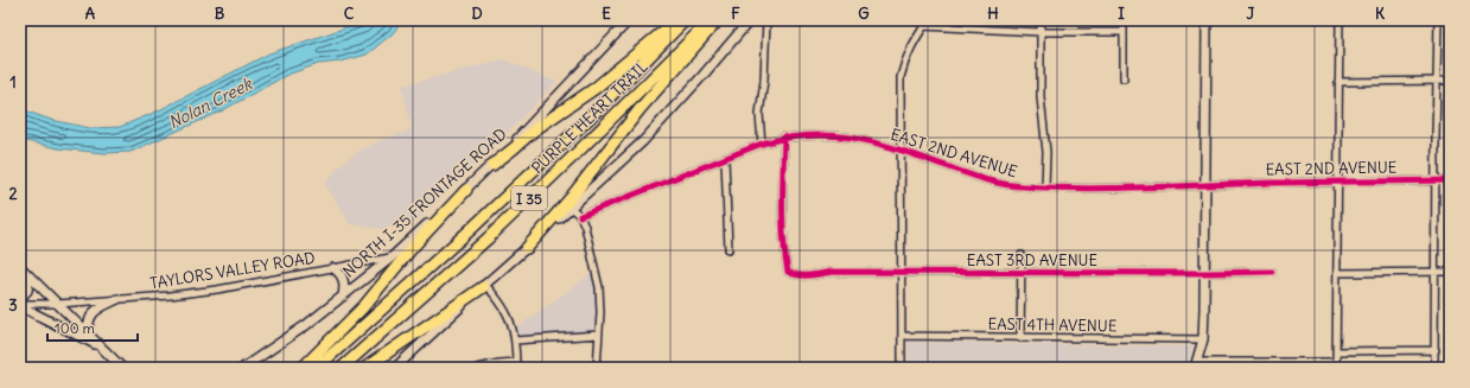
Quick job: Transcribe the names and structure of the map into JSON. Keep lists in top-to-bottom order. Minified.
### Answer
{"streets":{"highway":["PURPLE HEART TRAIL","I 35"],"main road":["NORTH I-35 FRONTAGE ROAD"],"street":["EAST 2ND AVENUE","EAST 3RD AVENUE","TAYLORS VALLEY ROAD","EAST 4TH AVENUE"]},"crossings":[["EAST 2ND AVENUE","EAST 3RD AVENUE"],["NORTH I-35 FRONTAGE ROAD","TAYLORS VALLEY ROAD"]],"water":["Nolan Creek"],"scale_bar":"100 m","grid":{"columns":["A","B","C","D","E","F","G","H","I","J","K"],"rows":["1","2","3"]}}
